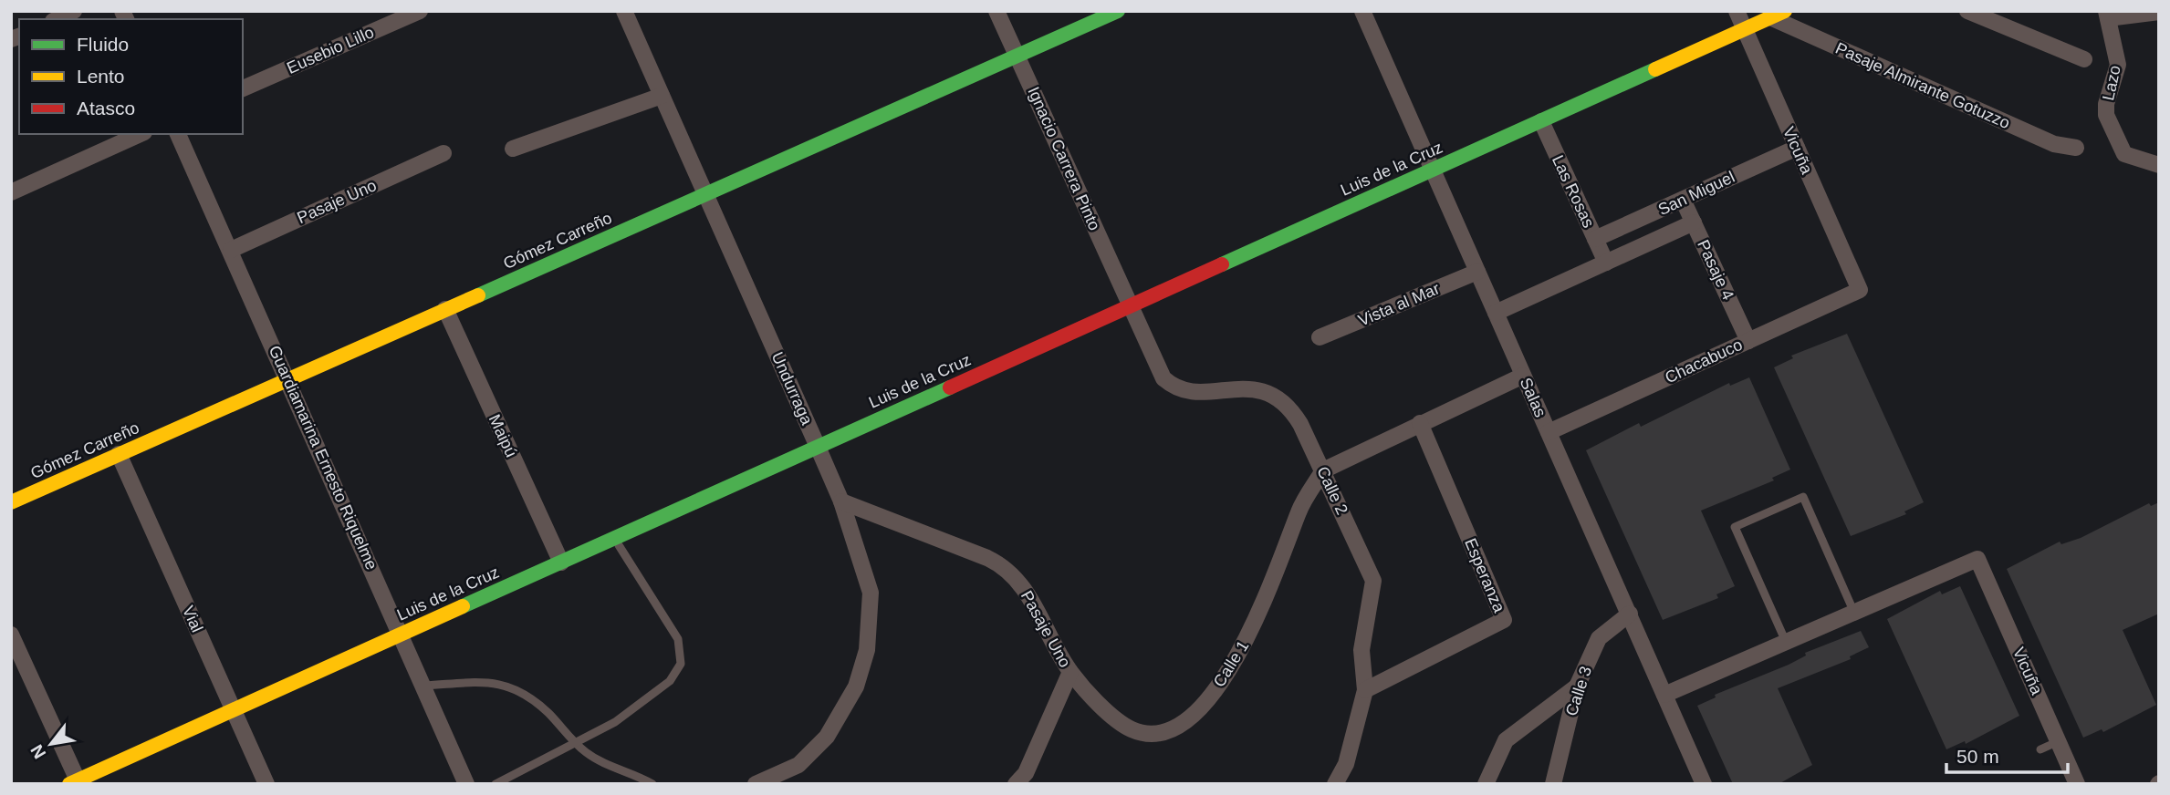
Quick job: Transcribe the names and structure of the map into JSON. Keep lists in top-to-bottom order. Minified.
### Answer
{"streets":{"street":["Eusebio Lillo","Lazo","Pasaje Almirante Gotuzzo","Vicuña","Ignacio Carrera Pinto","Luis de la Cruz","Las Rosas","San Miguel","Pasaje Uno","Gómez Carreño","Pasaje 4","Vista al Mar","Chacabuco","Undurraga","Salas","Maipú","Guardiamarina Ernesto Riquelme","Calle 2","Esperanza","Vial","Calle 1","Calle 3"]},"crossings":[["Pasaje Almirante Gotuzzo","Luis de la Cruz"],["Vicuña","Luis de la Cruz"],["Vicuña","San Miguel"],["Vicuña","Chacabuco"],["Ignacio Carrera Pinto","Luis de la Cruz"],["Ignacio Carrera Pinto","Gómez Carreño"],["Ignacio Carrera Pinto","Calle 2"],["Luis de la Cruz","Las Rosas"],["Luis de la Cruz","Undurraga"],["Luis de la Cruz","Salas"],["Luis de la Cruz","Maipú"],["Luis de la Cruz","Guardiamarina Ernesto Riquelme"],["Luis de la Cruz","Calle 2"],["Luis de la Cruz","Vial"],["Las Rosas","San Miguel"],["San Miguel","Pasaje 4"],["San Miguel","Salas"],["Pasaje Uno","Undurraga"],["Pasaje Uno","Guardiamarina Ernesto Riquelme"],["Pasaje Uno","Calle 1"],["Gómez Carreño","Undurraga"],["Gómez Carreño","Maipú"],["Gómez Carreño","Guardiamarina Ernesto Riquelme"],["Gómez Carreño","Vial"],["Pasaje 4","Chacabuco"],["Vista al Mar","Salas"],["Chacabuco","Salas"],["Salas","Calle 3"],["Calle 2","Esperanza"],["Calle 2","Calle 1"]],"legend":["Fluido","Lento","Atasco"],"scale_bar":"50 m","north":"bottom left"}
